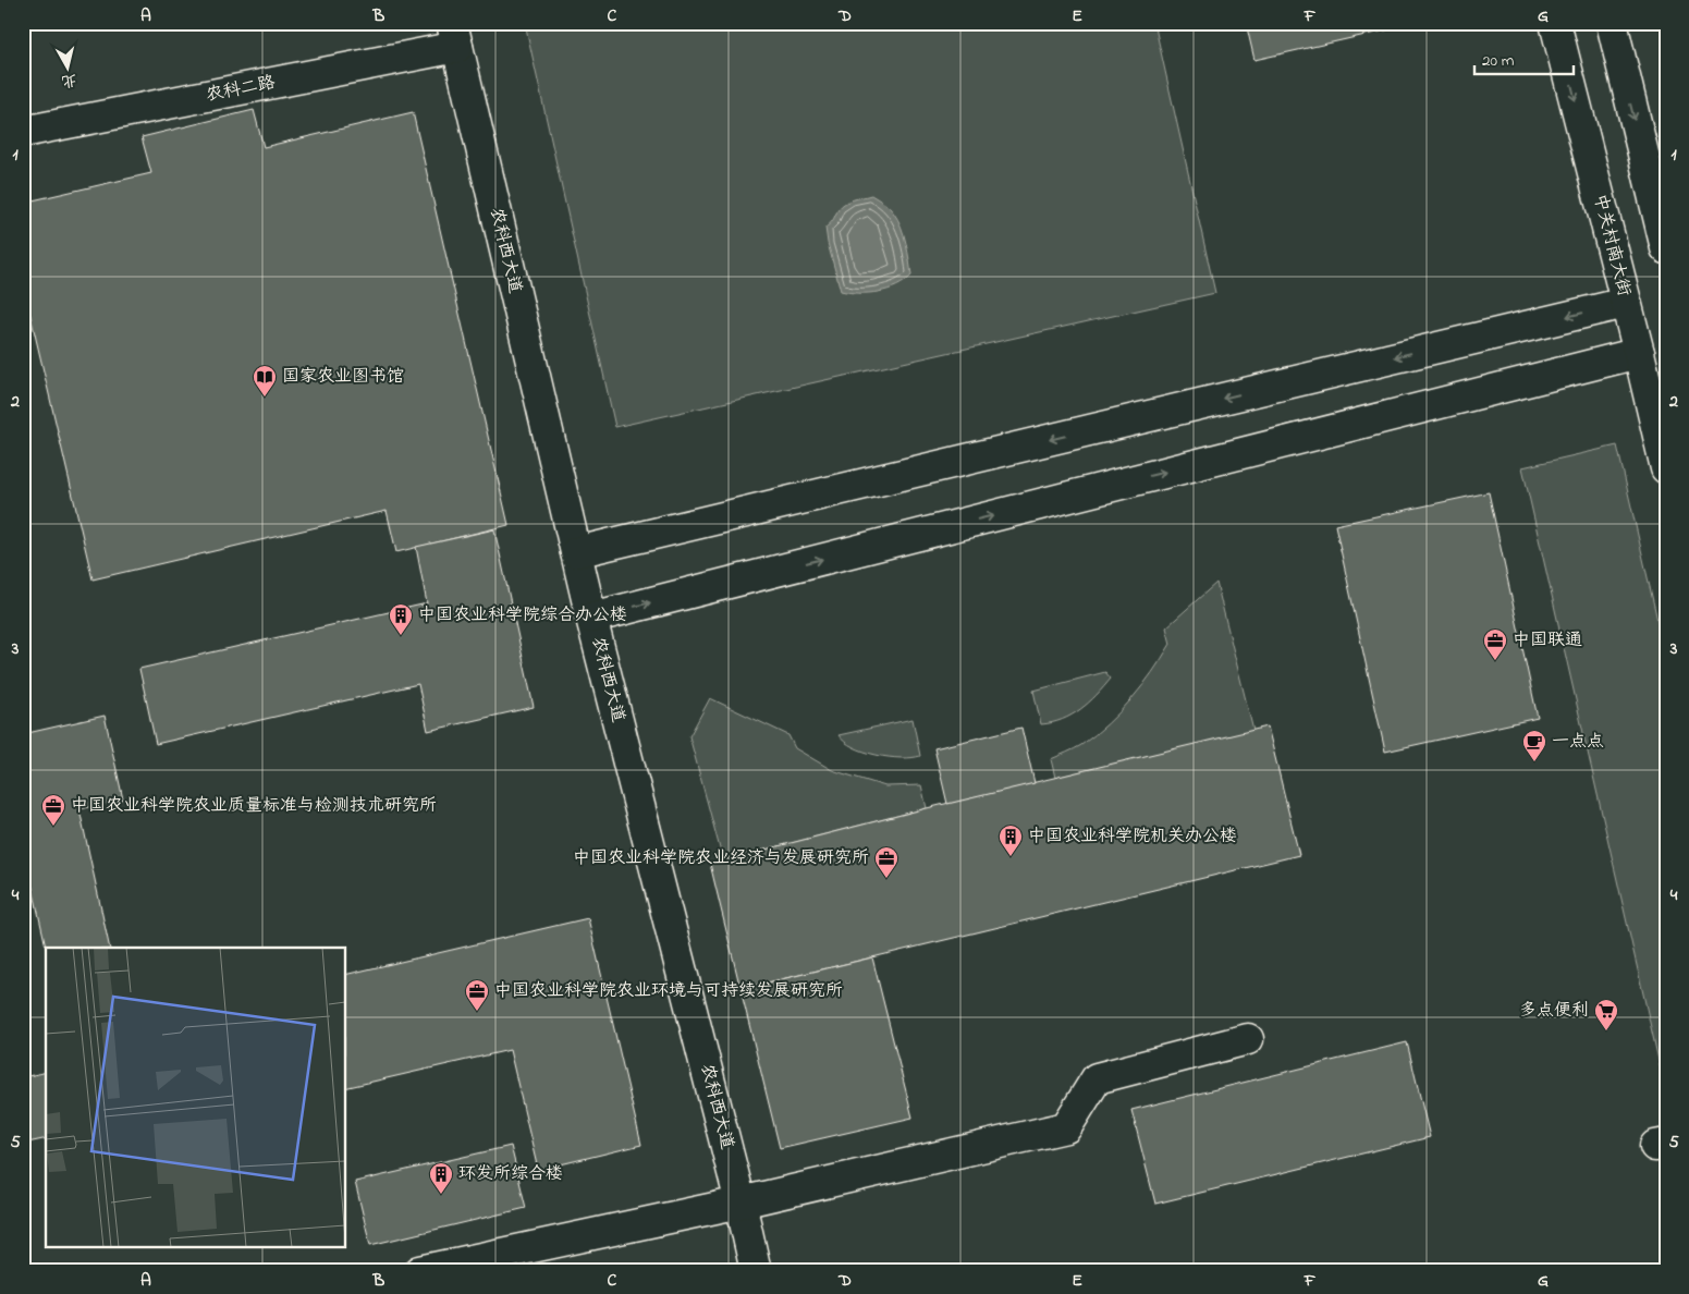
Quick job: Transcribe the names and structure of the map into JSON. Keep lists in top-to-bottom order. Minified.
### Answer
{"streets":{"street":["农科二路","中关村南大街","农科西大道"]},"crossings":[["农科二路","农科西大道"]],"places":{"library":["国家农业图书馆"],"building":["中国农业科学院综合办公楼","中国农业科学院机关办公楼","环发所综合楼"],"office":["中国联通","中国农业科学院农业质量标准与检测技术研究所","中国农业科学院农业经济与发展研究所","中国农业科学院农业环境与可持续发展研究所"],"cafe":["一点点"],"supermarket":["多点便利"]},"scale_bar":"20 m","north":"bottom","grid":{"columns":["A","B","C","D","E","F","G"],"rows":["1","2","3","4","5"]}}
